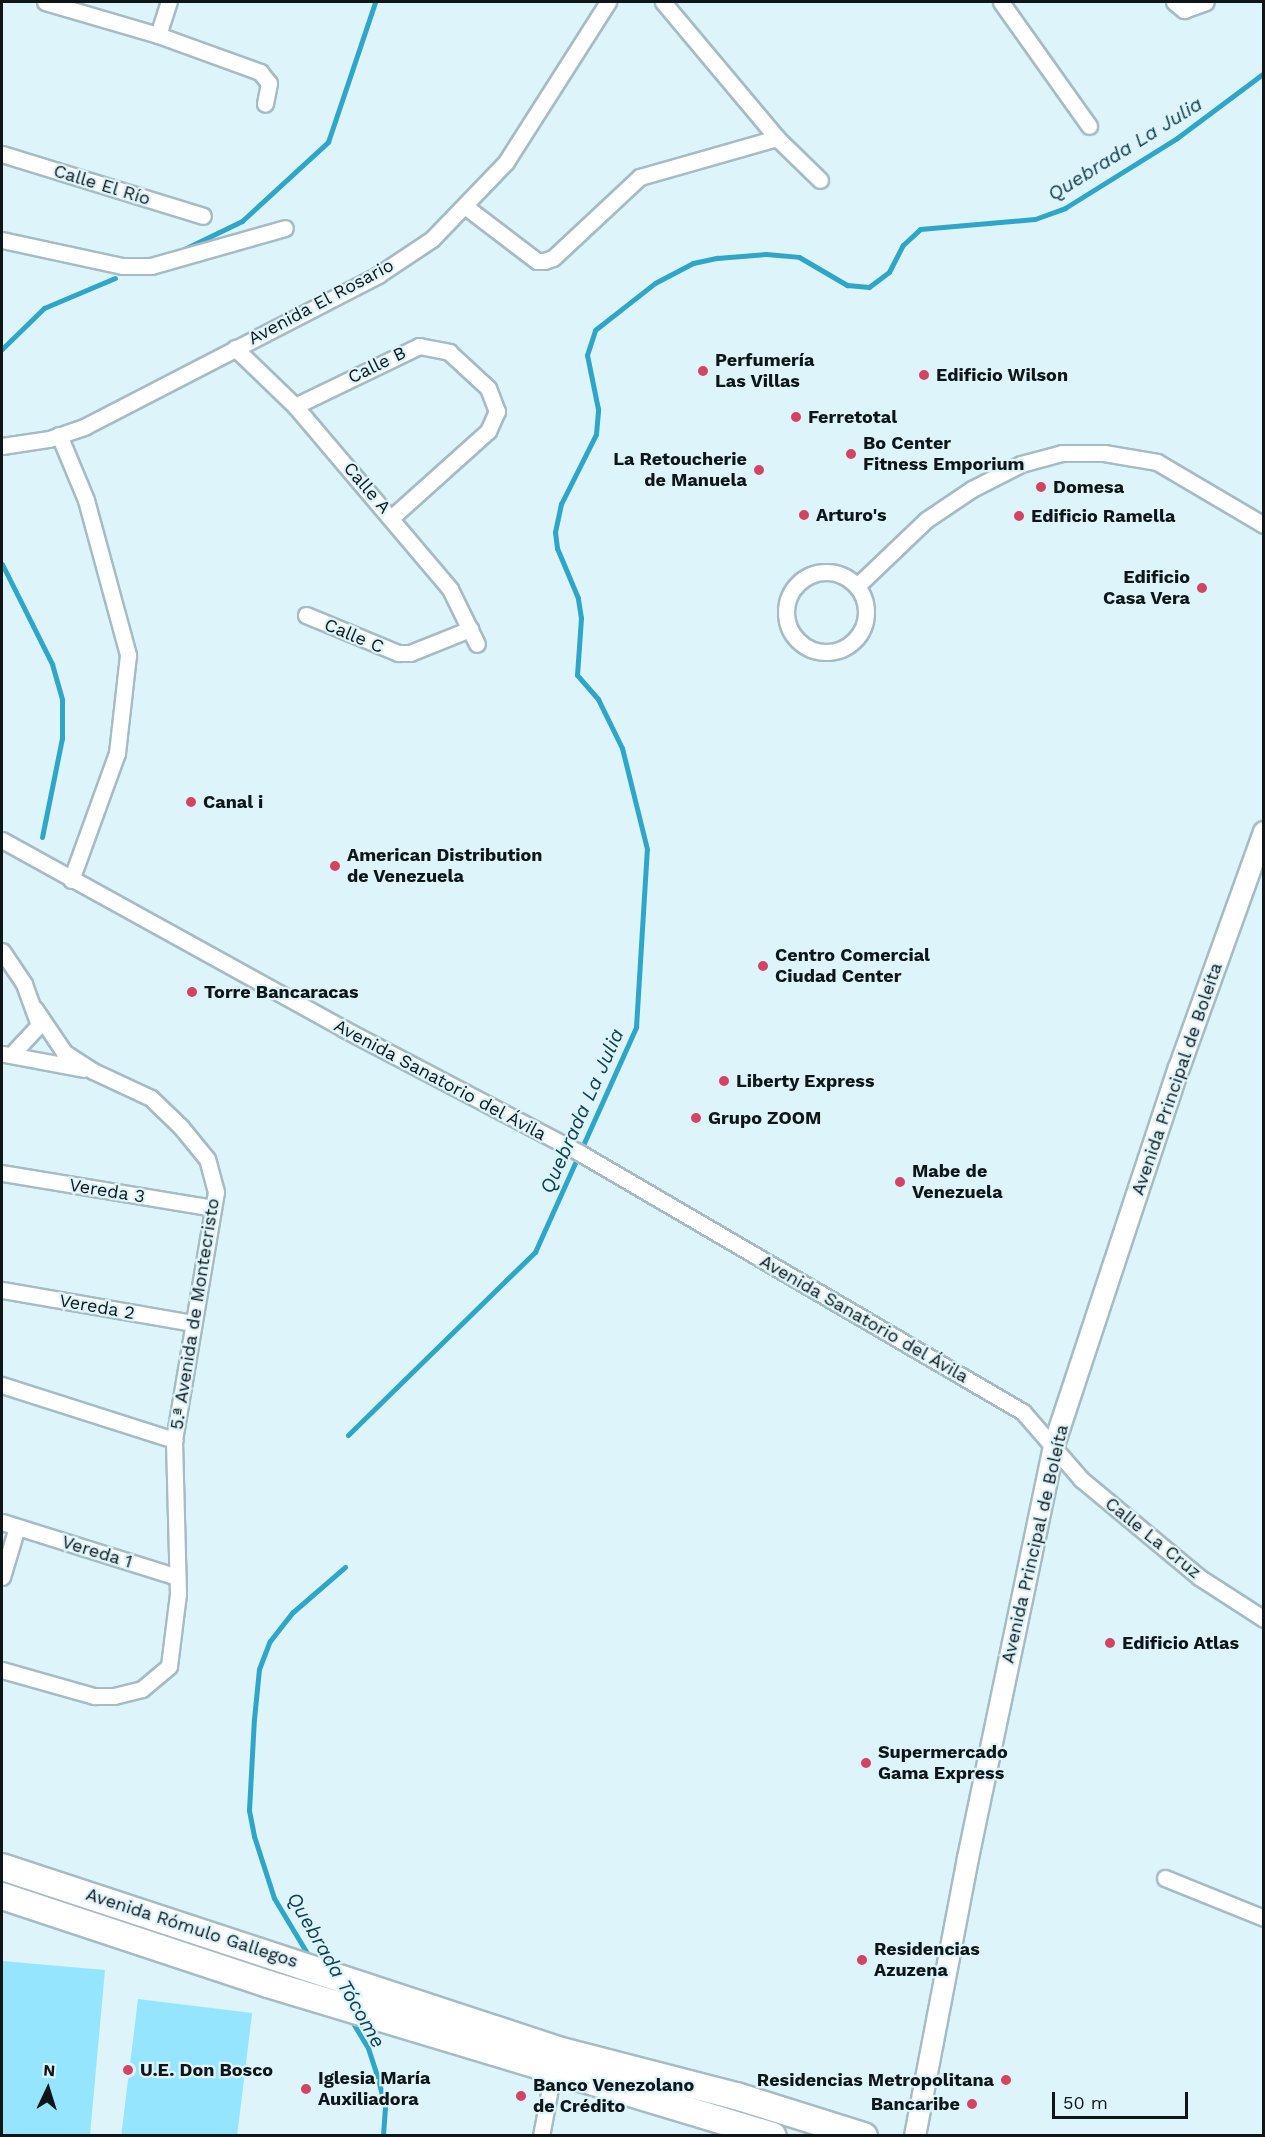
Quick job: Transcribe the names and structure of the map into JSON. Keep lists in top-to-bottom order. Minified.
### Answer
{"streets":{"main road":["Avenida Rómulo Gallegos"],"street":["Calle El Río","Avenida El Rosario","Calle B","Calle A","Calle C","Avenida Principal de Boleíta","Avenida Sanatorio del Ávila","Vereda 3","Vereda 2","5.ª Avenida de Montecristo","Calle La Cruz","Vereda 1"]},"crossings":[["Avenida El Rosario","Calle A"],["Calle B","Calle A"],["Calle A","Calle C"],["Avenida Principal de Boleíta","Avenida Sanatorio del Ávila"],["Avenida Principal de Boleíta","Calle La Cruz"],["Avenida Sanatorio del Ávila","Calle La Cruz"],["Vereda 3","5.ª Avenida de Montecristo"],["Vereda 2","5.ª Avenida de Montecristo"],["5.ª Avenida de Montecristo","Vereda 1"]],"water":["Quebrada La Julia","Quebrada Tócome"],"places":["Perfumería Las Villas","Edificio Wilson","Ferretotal","Bo Center Fitness Emporium","La Retoucherie de Manuela","Domesa","Arturo's","Edificio Ramella","Edificio Casa Vera","Canal i","American Distribution de Venezuela","Centro Comercial Ciudad Center","Torre Bancaracas","Liberty Express","Grupo ZOOM","Mabe de Venezuela","Edificio Atlas","Supermercado Gama Express","Residencias Azuzena","U.E. Don Bosco","Residencias Metropolitana","Iglesia María Auxiliadora","Banco Venezolano de Crédito","Bancaribe"],"scale_bar":"50 m","north":"top"}
